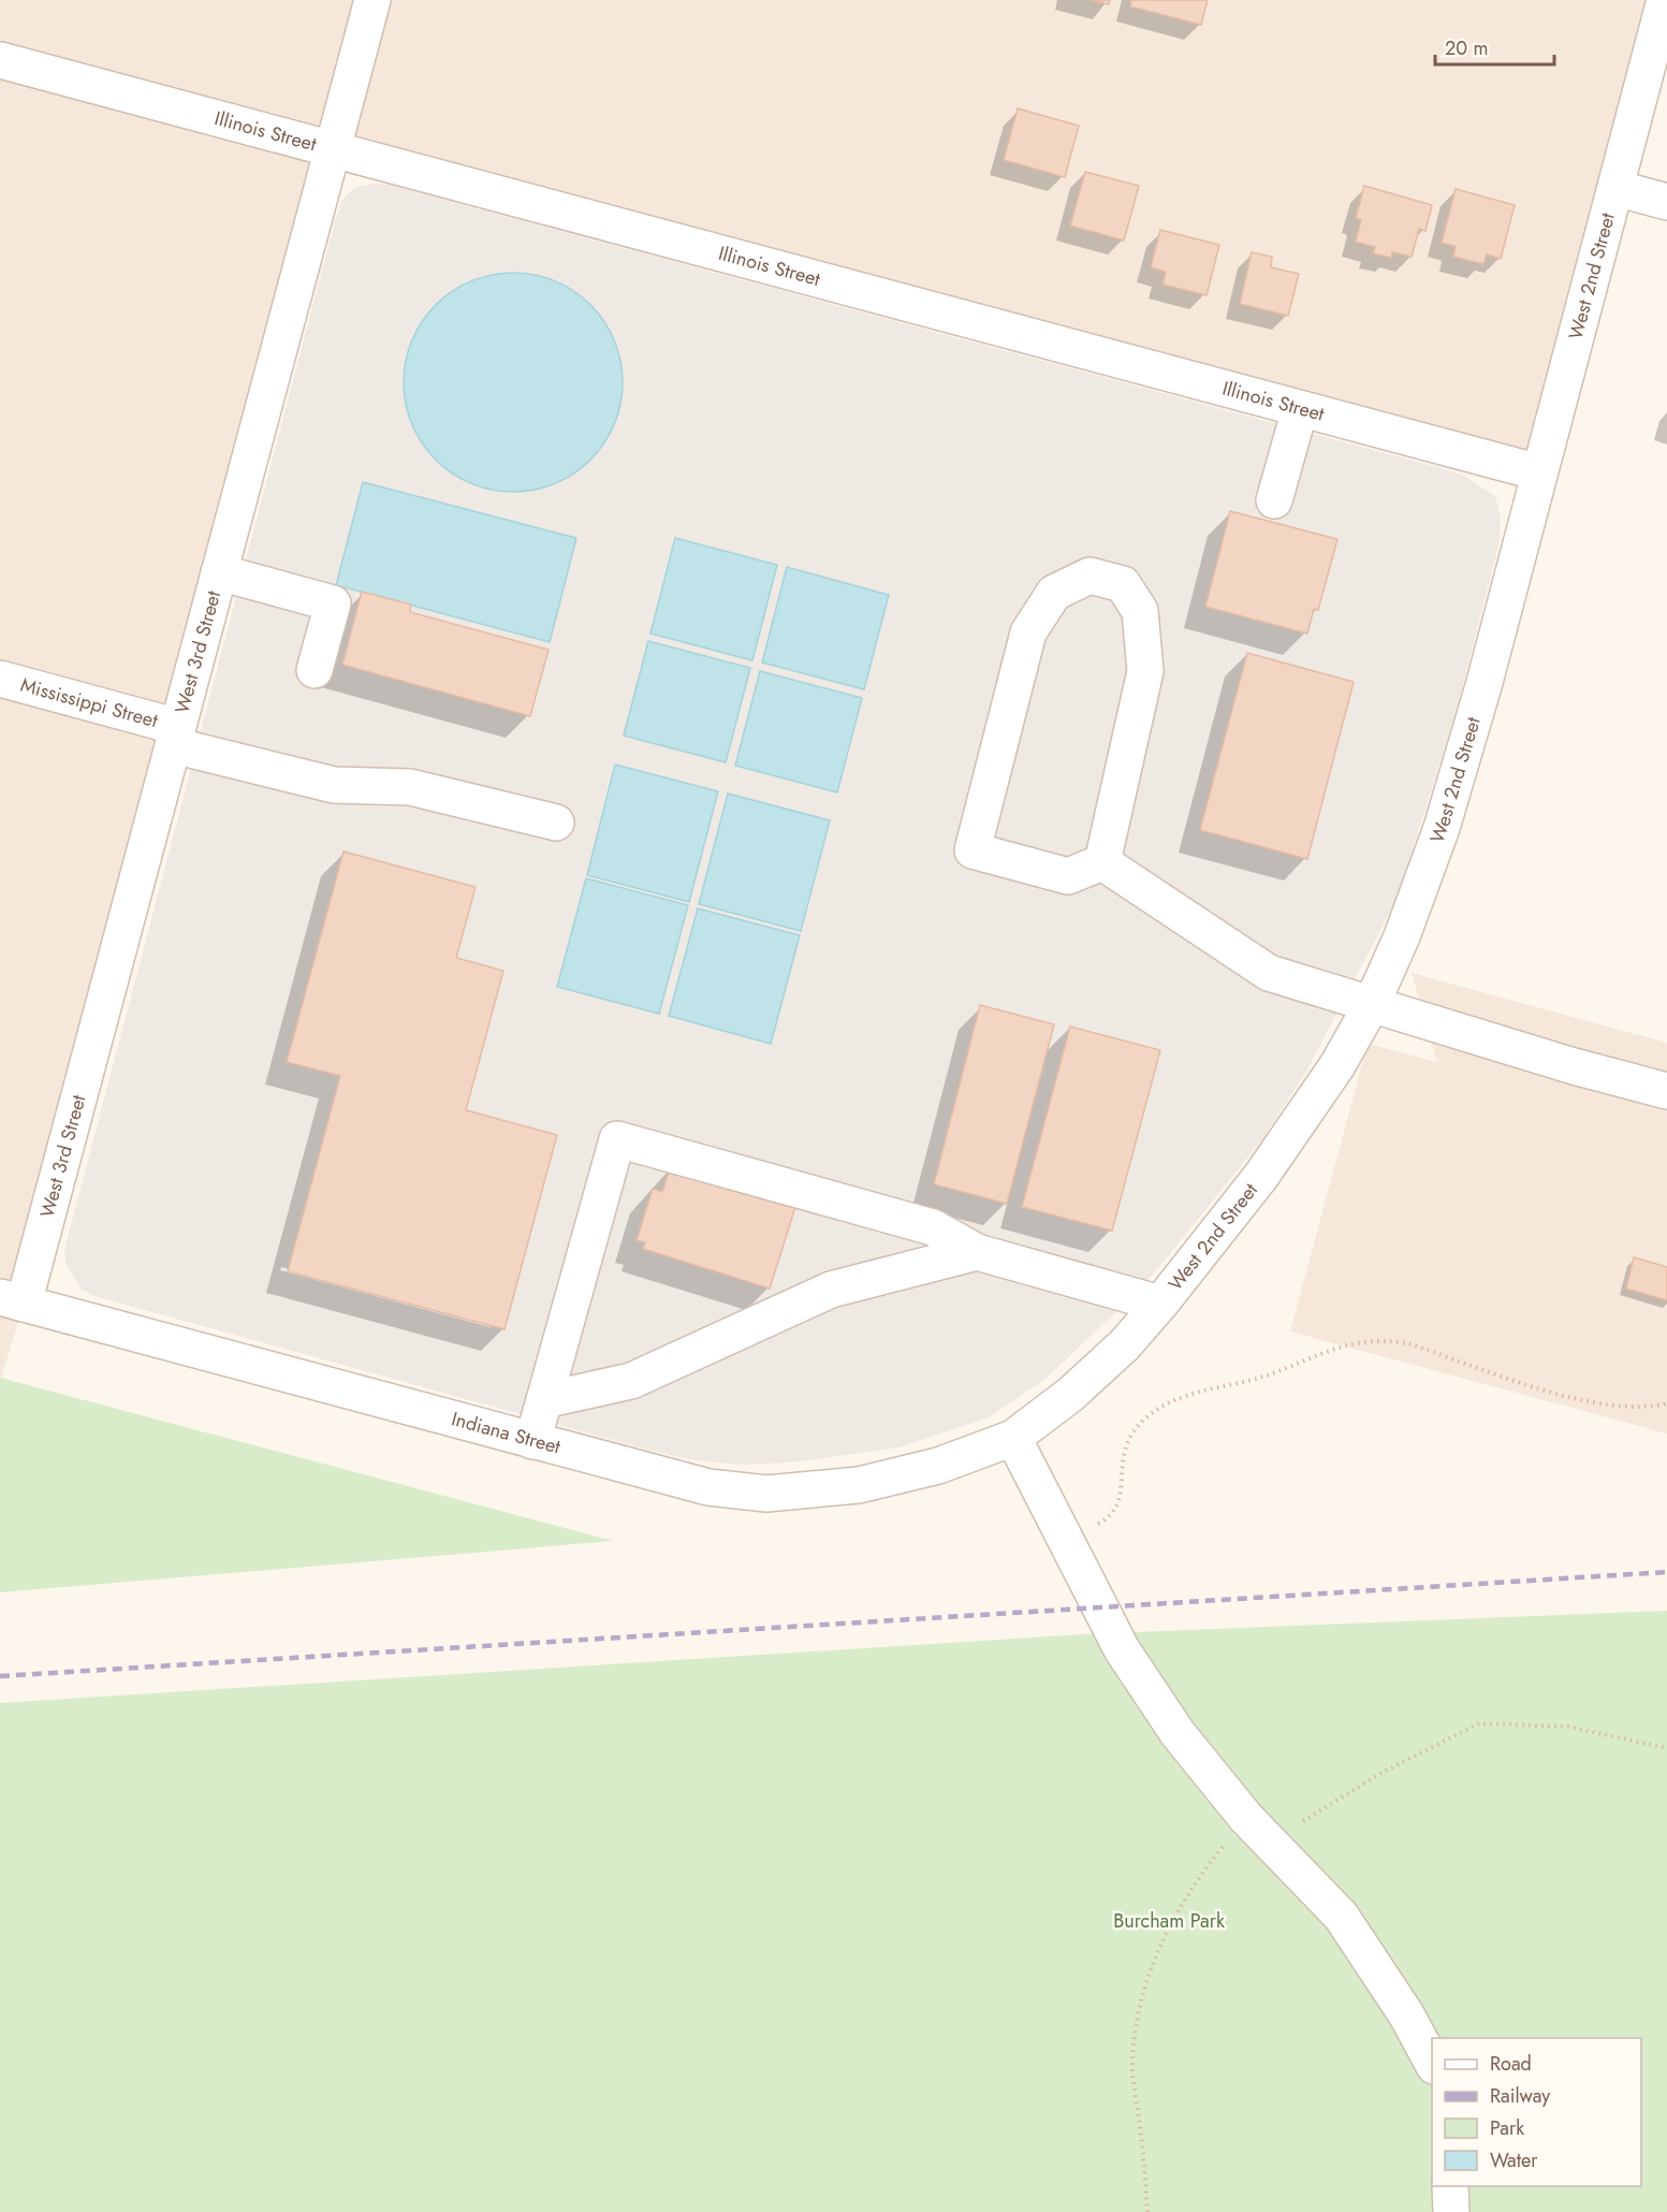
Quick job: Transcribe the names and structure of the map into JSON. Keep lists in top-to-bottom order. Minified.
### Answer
{"streets":{"street":["Illinois Street","West 2nd Street","West 3rd Street","Mississippi Street","Indiana Street"]},"crossings":[["Illinois Street","West 2nd Street"],["Illinois Street","West 3rd Street"],["West 2nd Street","Indiana Street"],["West 3rd Street","Mississippi Street"],["West 3rd Street","Indiana Street"]],"parks":["Burcham Park"],"legend":["Road","Railway","Park","Water"],"scale_bar":"20 m"}
